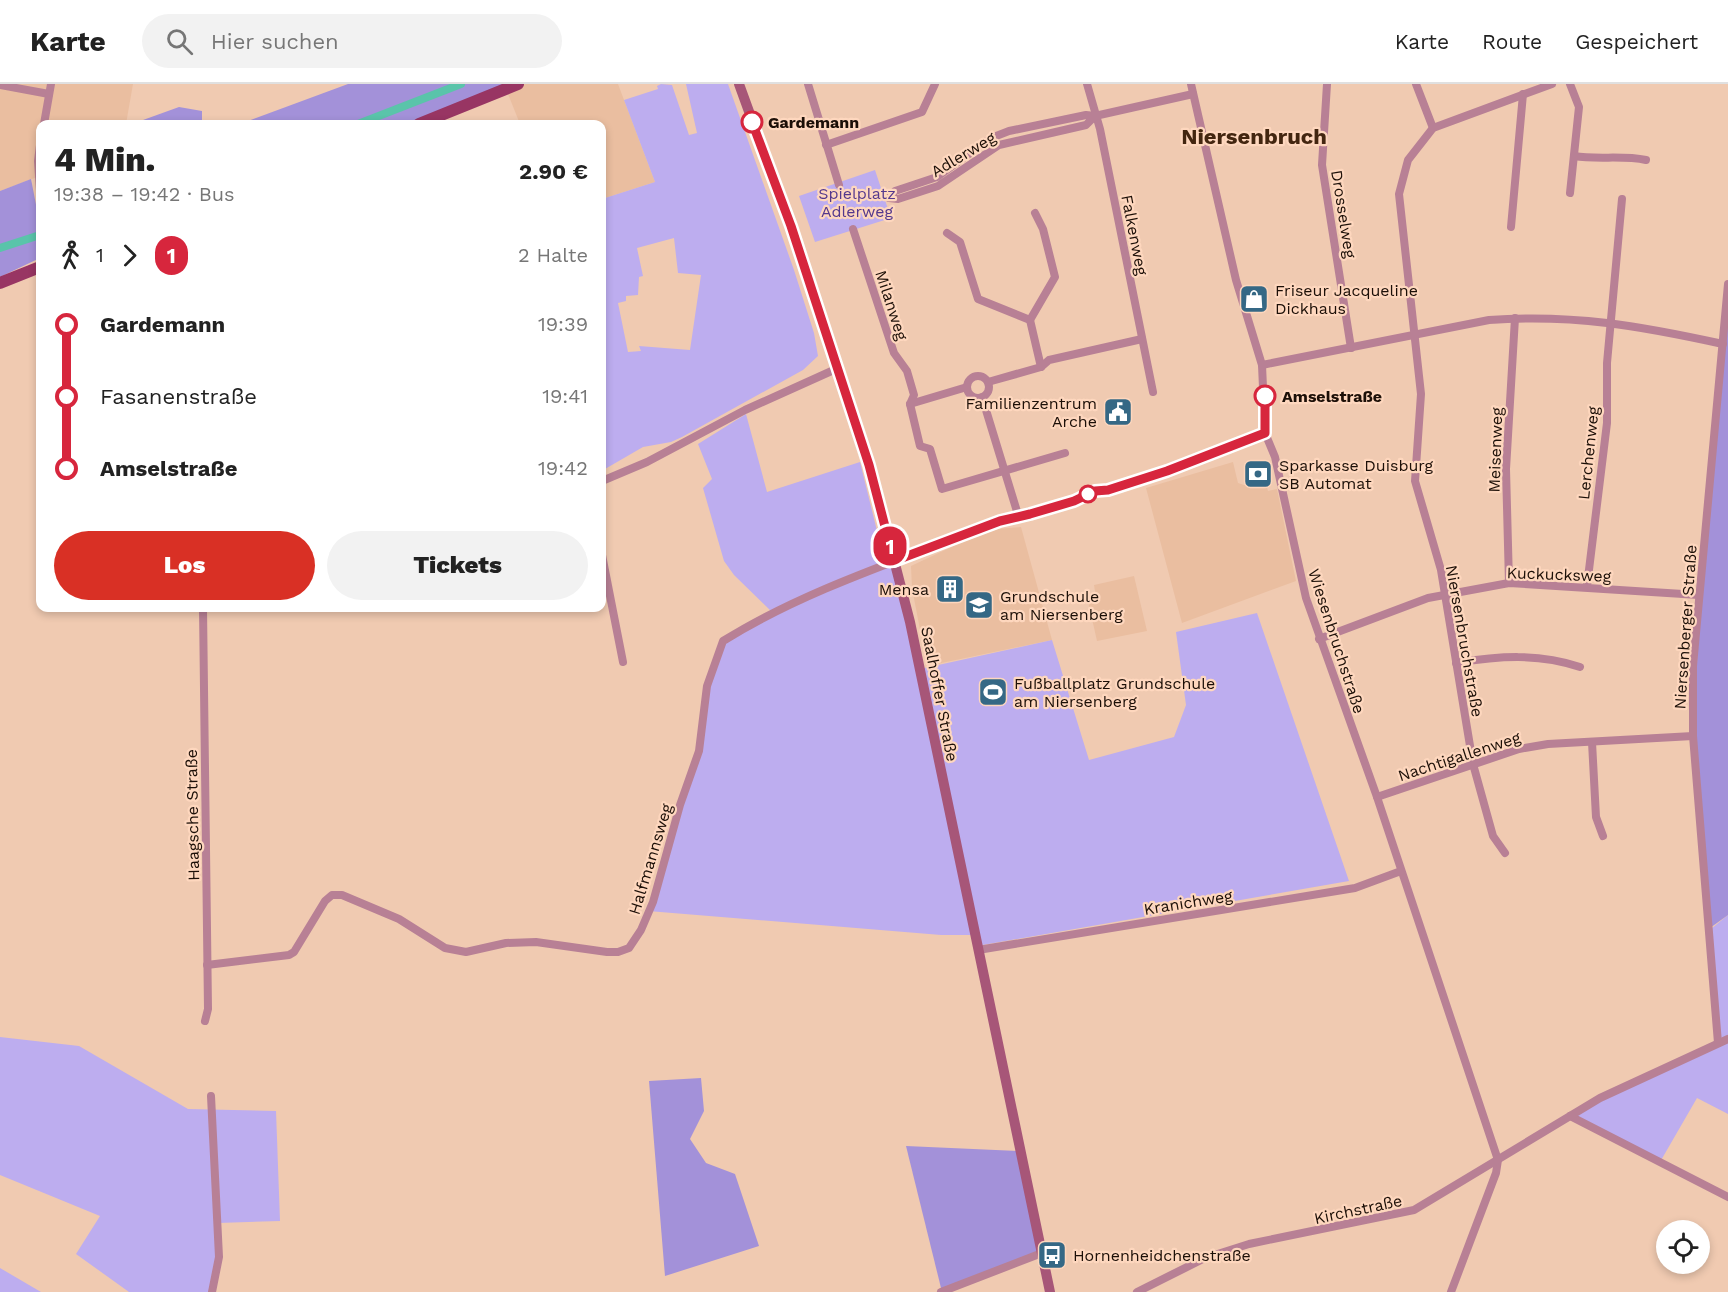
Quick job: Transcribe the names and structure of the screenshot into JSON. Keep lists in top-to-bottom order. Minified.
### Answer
{"streets":{"main road":["Saalhoffer Straße"],"street":["Adlerweg","Drosselweg","Falkenweg","Milanweg","Meisenweg","Lerchenweg","Kuckucksweg","Niersenberger Straße","Wiesenbruchstraße","Niersenbruchstraße","Nachtigallenweg","Haagsche Straße","Halfmannsweg","Kranichweg","Kirchstraße"]},"crossings":[["Adlerweg","Falkenweg"],["Adlerweg","Wiesenbruchstraße"],["Meisenweg","Kuckucksweg"],["Lerchenweg","Kuckucksweg"],["Kuckucksweg","Niersenberger Straße"],["Kuckucksweg","Wiesenbruchstraße"],["Kuckucksweg","Niersenbruchstraße"],["Niersenberger Straße","Nachtigallenweg"],["Niersenberger Straße","Kirchstraße"],["Wiesenbruchstraße","Nachtigallenweg"],["Wiesenbruchstraße","Kranichweg"],["Wiesenbruchstraße","Kirchstraße"],["Niersenbruchstraße","Nachtigallenweg"],["Saalhoffer Straße","Halfmannsweg"],["Saalhoffer Straße","Kranichweg"],["Haagsche Straße","Halfmannsweg"]],"districts":["Niersenbruch"],"parks":["Spielplatz Adlerweg"],"places":{"other":["Gardemann","Amselstraße"],"shop":["Friseur Jacqueline Dickhaus"],"public building":["Familienzentrum Arche"],"bank":["Sparkasse Duisburg SB Automat"],"building":["Mensa"],"school or university":["Grundschule am Niersenberg"],"sports":["Fußballplatz Grundschule am Niersenberg"],"bus stop":["Hornenheidchenstraße"]},"lines":["bus line 1"],"page":{"header":"Karte","search":"Hier suchen","nav":["Karte","Route","Gespeichert"],"on_map":"1","heading":["4 Min.","19:38 – 19:42 · Bus","2.90 €"],"legs":["1","1","2 Halte"],"list":[{"name":"Gardemann","value":"19:39"},{"name":"Fasanenstraße","value":"19:41"},{"name":"Amselstraße","value":"19:42"}],"buttons":["Los","Tickets"]}}
